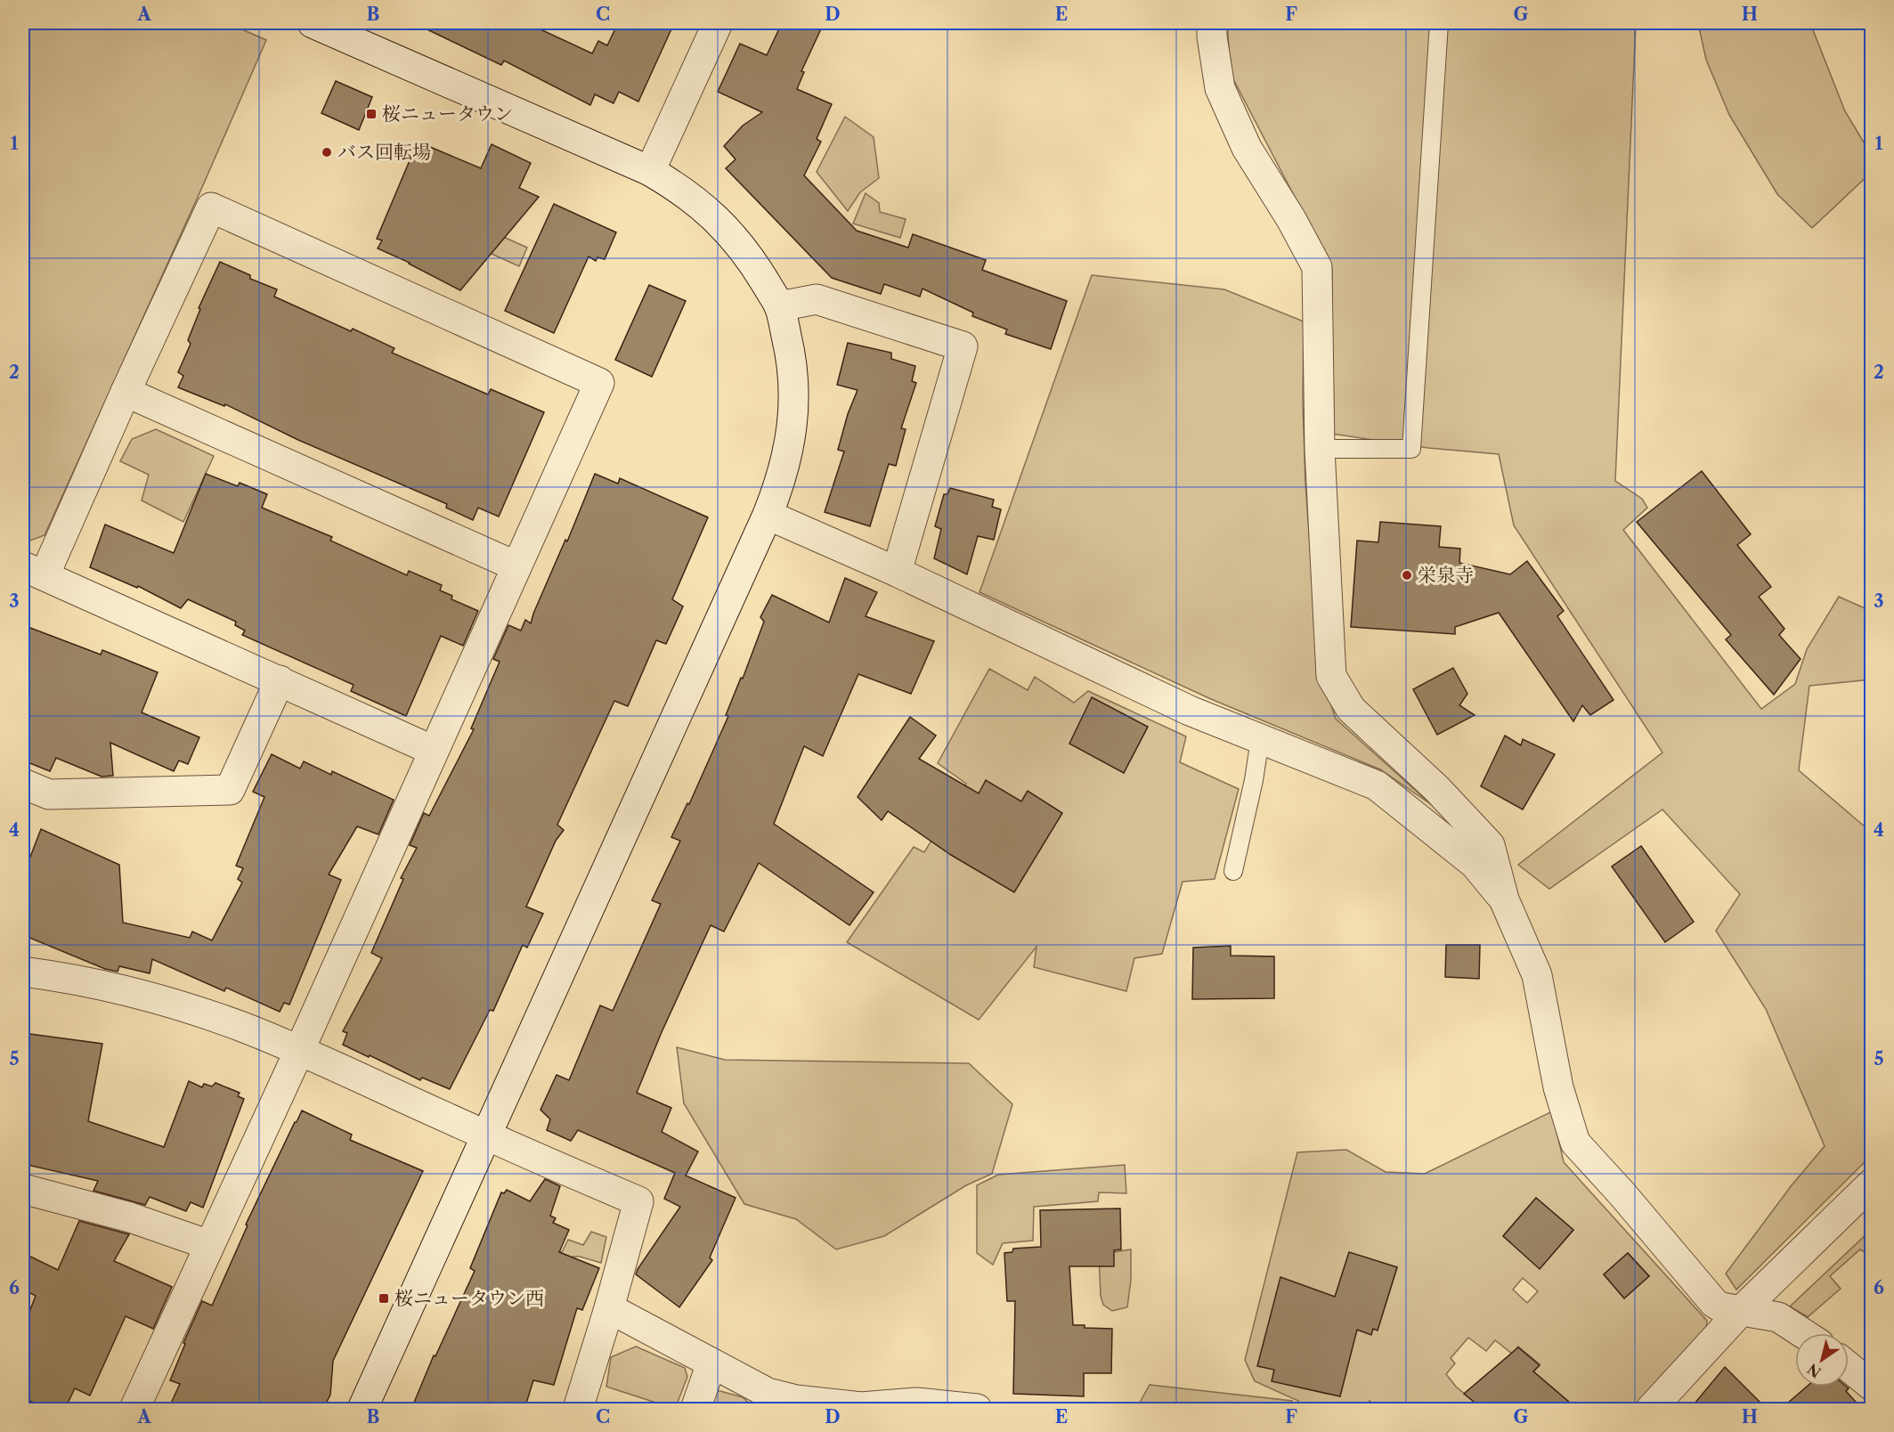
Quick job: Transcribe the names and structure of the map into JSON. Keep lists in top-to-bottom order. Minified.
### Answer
{"places":{"transit":["桜ニュータウン","桜ニュータウン西"],"other":["バス回転場","栄泉寺"]},"north":"bottom left","grid":{"columns":["A","B","C","D","E","F","G","H"],"rows":["1","2","3","4","5","6"]}}
